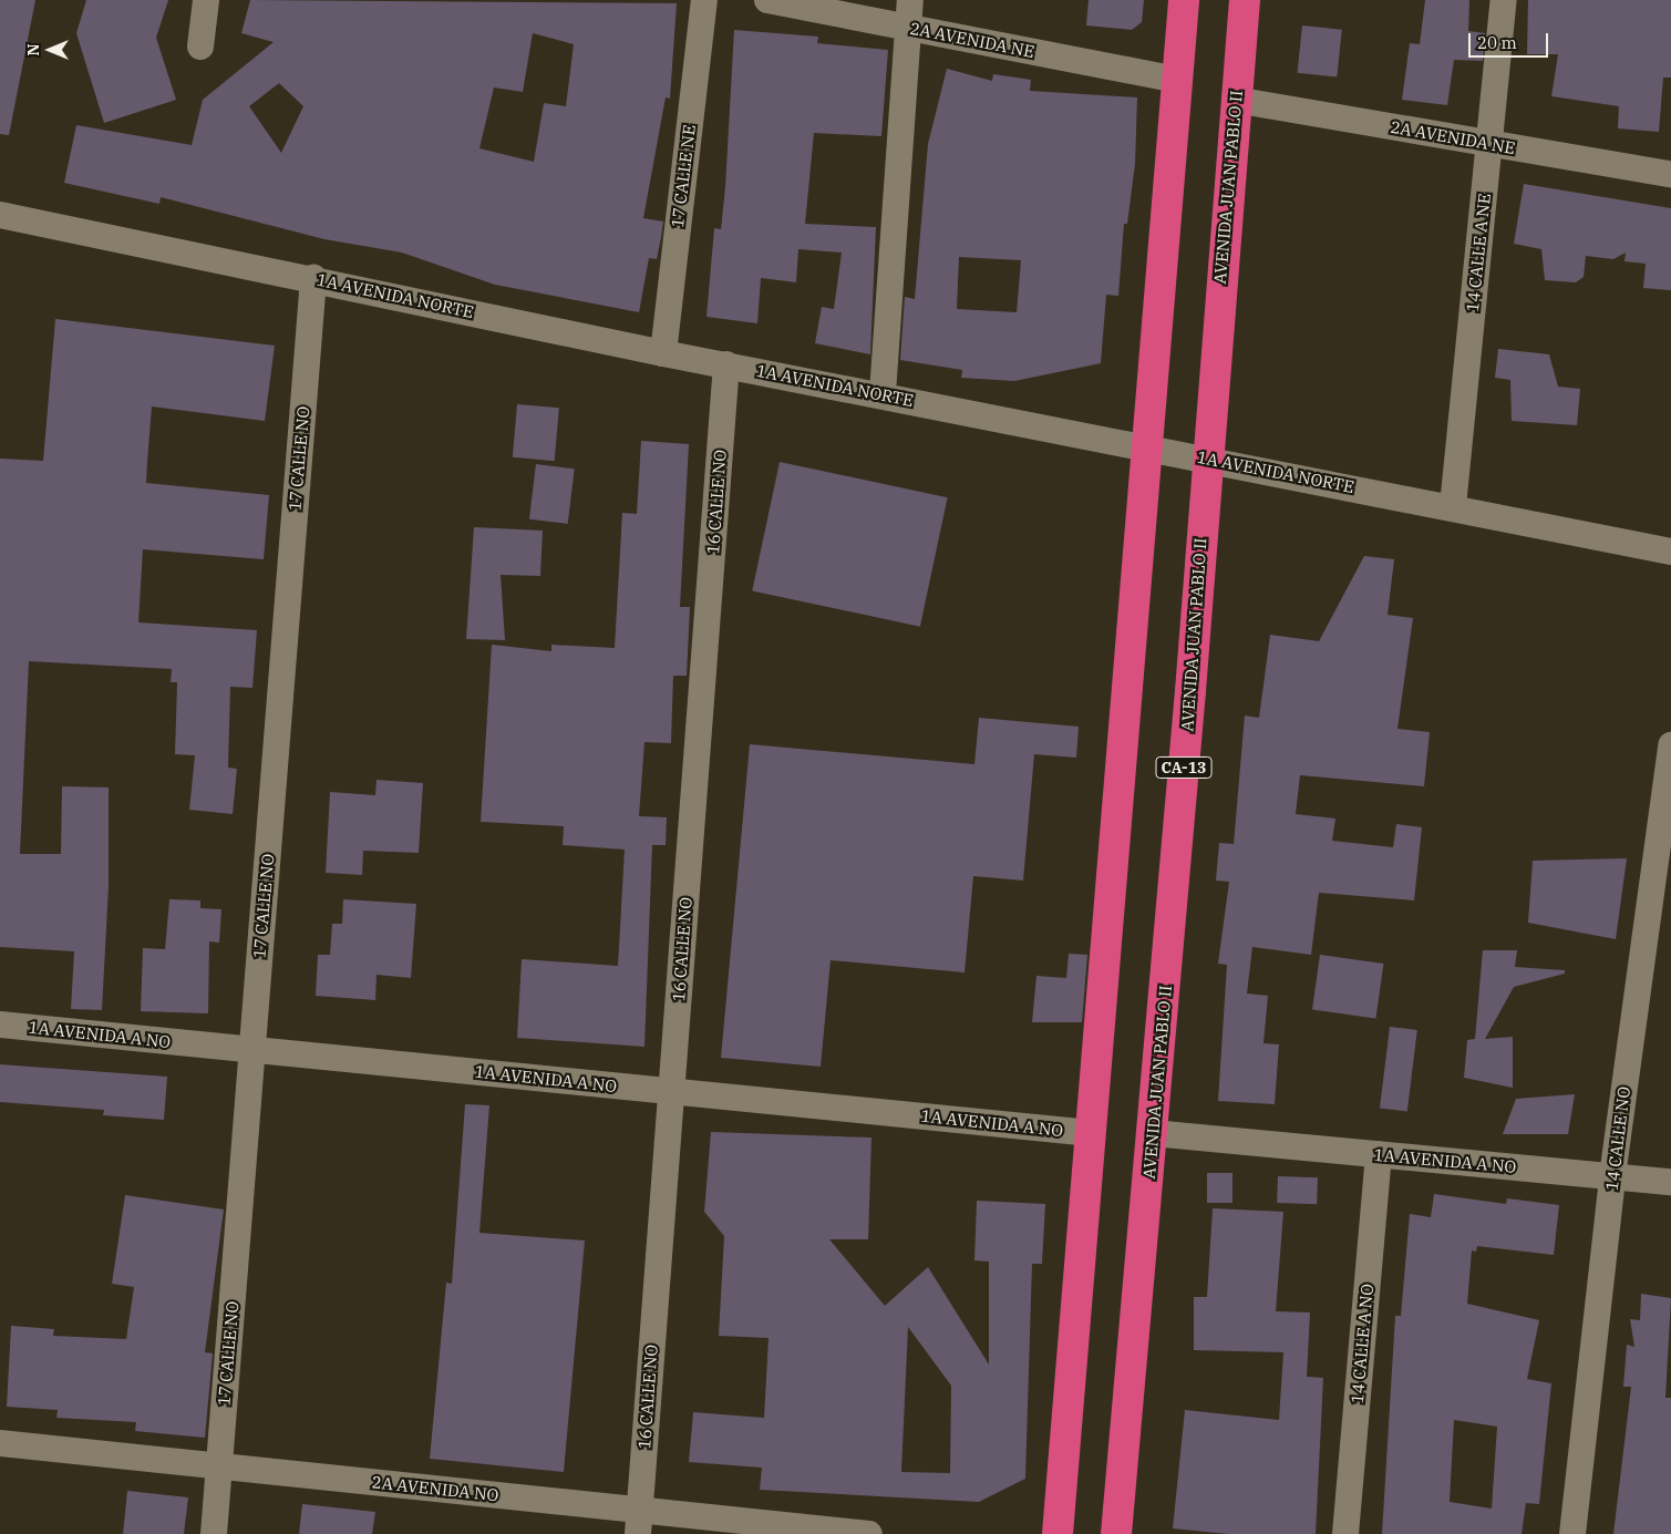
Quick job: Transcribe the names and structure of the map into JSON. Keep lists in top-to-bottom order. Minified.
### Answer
{"streets":{"highway":["AVENIDA JUAN PABLO II","CA-13"],"street":["2A AVENIDA NE","17 CALLE NE","14 CALLE A NE","1A AVENIDA NORTE","17 CALLE NO","16 CALLE NO","1A AVENIDA A NO","14 CALLE NO","14 CALLE A NO","2A AVENIDA NO"]},"crossings":[["2A AVENIDA NE","AVENIDA JUAN PABLO II"],["2A AVENIDA NE","14 CALLE A NE"],["17 CALLE NE","1A AVENIDA NORTE"],["AVENIDA JUAN PABLO II","1A AVENIDA NORTE"],["AVENIDA JUAN PABLO II","1A AVENIDA A NO"],["14 CALLE A NE","1A AVENIDA NORTE"],["1A AVENIDA NORTE","17 CALLE NO"],["1A AVENIDA NORTE","16 CALLE NO"],["17 CALLE NO","1A AVENIDA A NO"],["17 CALLE NO","2A AVENIDA NO"],["16 CALLE NO","1A AVENIDA A NO"],["16 CALLE NO","2A AVENIDA NO"],["1A AVENIDA A NO","14 CALLE NO"],["1A AVENIDA A NO","14 CALLE A NO"]],"scale_bar":"20 m","north":"left"}
